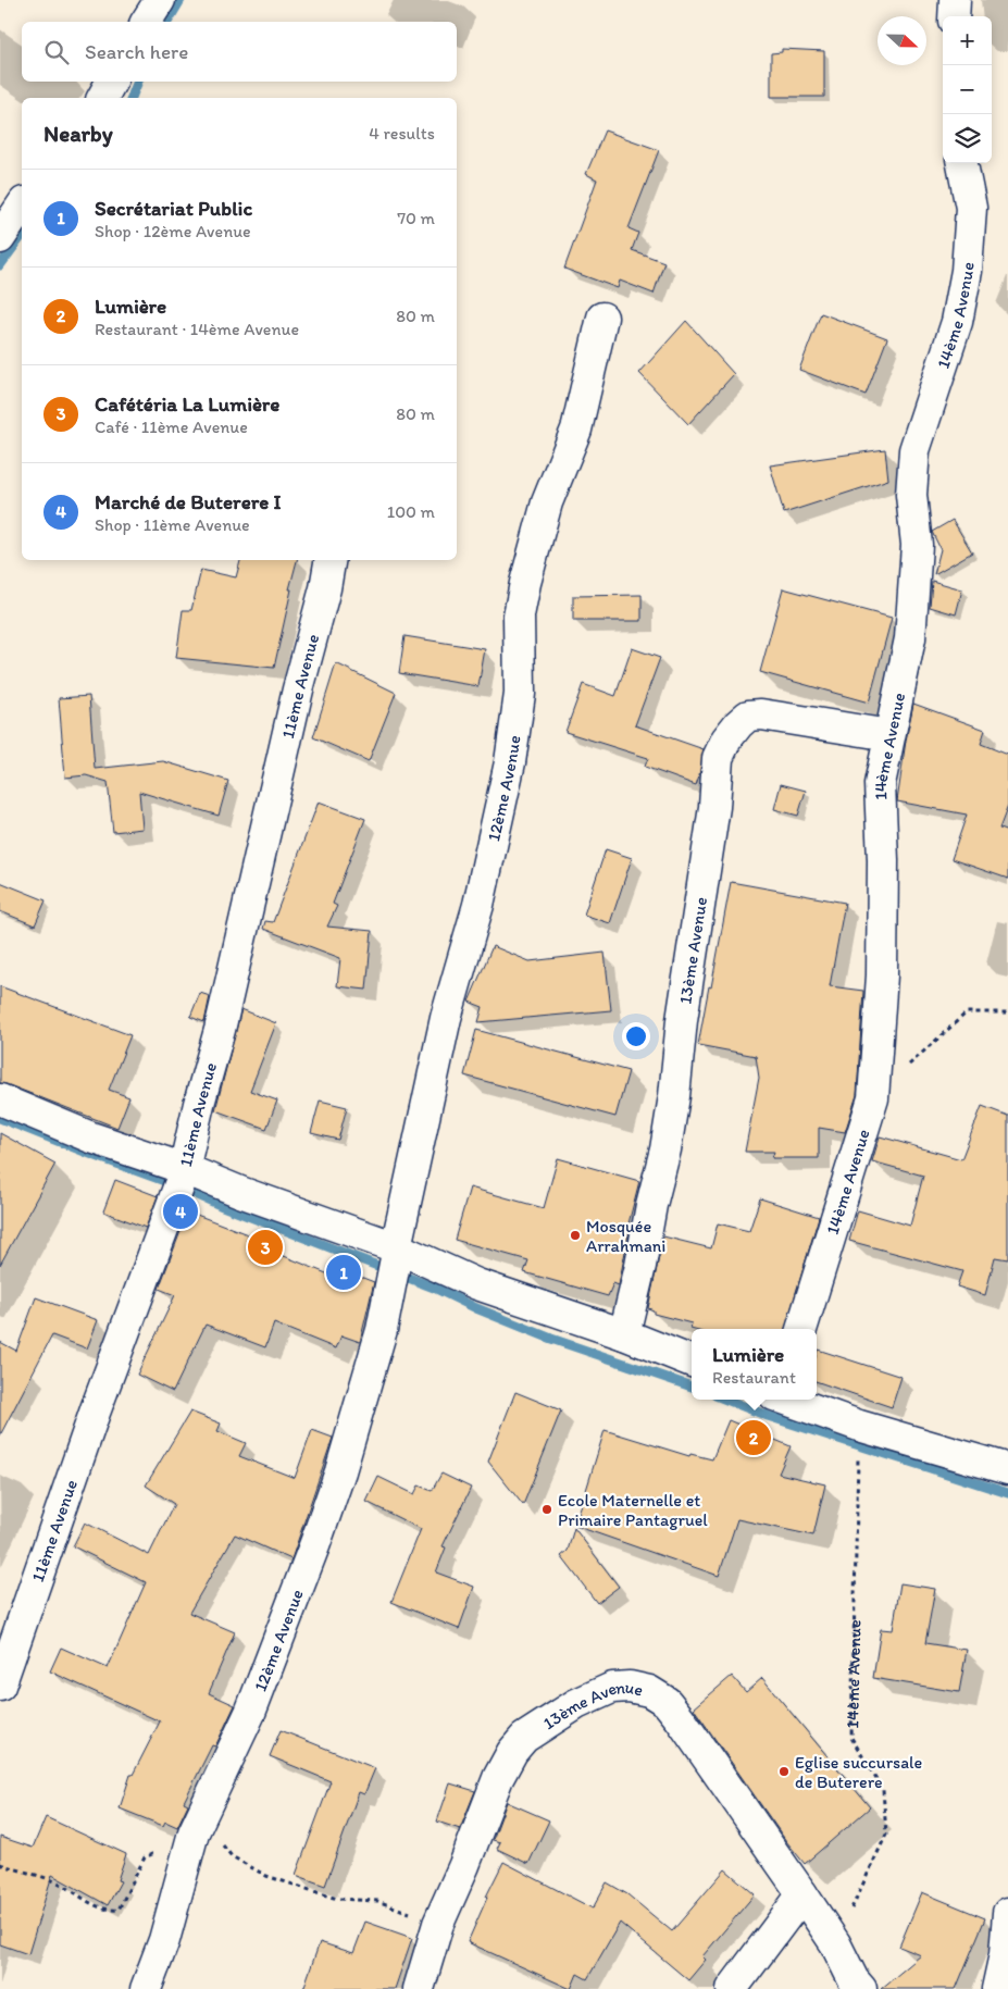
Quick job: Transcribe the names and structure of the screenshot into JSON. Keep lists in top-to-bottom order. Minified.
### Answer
{"streets":{"street":["14ème Avenue","11ème Avenue","12ème Avenue","13ème Avenue"]},"crossings":[["14ème Avenue","13ème Avenue"]],"places":["Mosquée Arrahmani","Ecole Maternelle et Primaire Pantagruel","Eglise succursale de Buterere"],"north":"right","page":{"map_buttons":["+","−"],"search":"Search here","heading":["Nearby","4 results"],"list":[{"mark":"1","name":"Secrétariat Public","note":"Shop · 12ème Avenue","value":"70 m"},{"mark":"2","name":"Lumière","note":"Restaurant · 14ème Avenue","value":"80 m"},{"mark":"3","name":"Cafétéria La Lumière","note":"Café · 11ème Avenue","value":"80 m"},{"mark":"4","name":"Marché de Buterere I","note":"Shop · 11ème Avenue","value":"100 m"}],"pins":["4","3","1","2"],"popup":["Lumière","Restaurant"]}}
